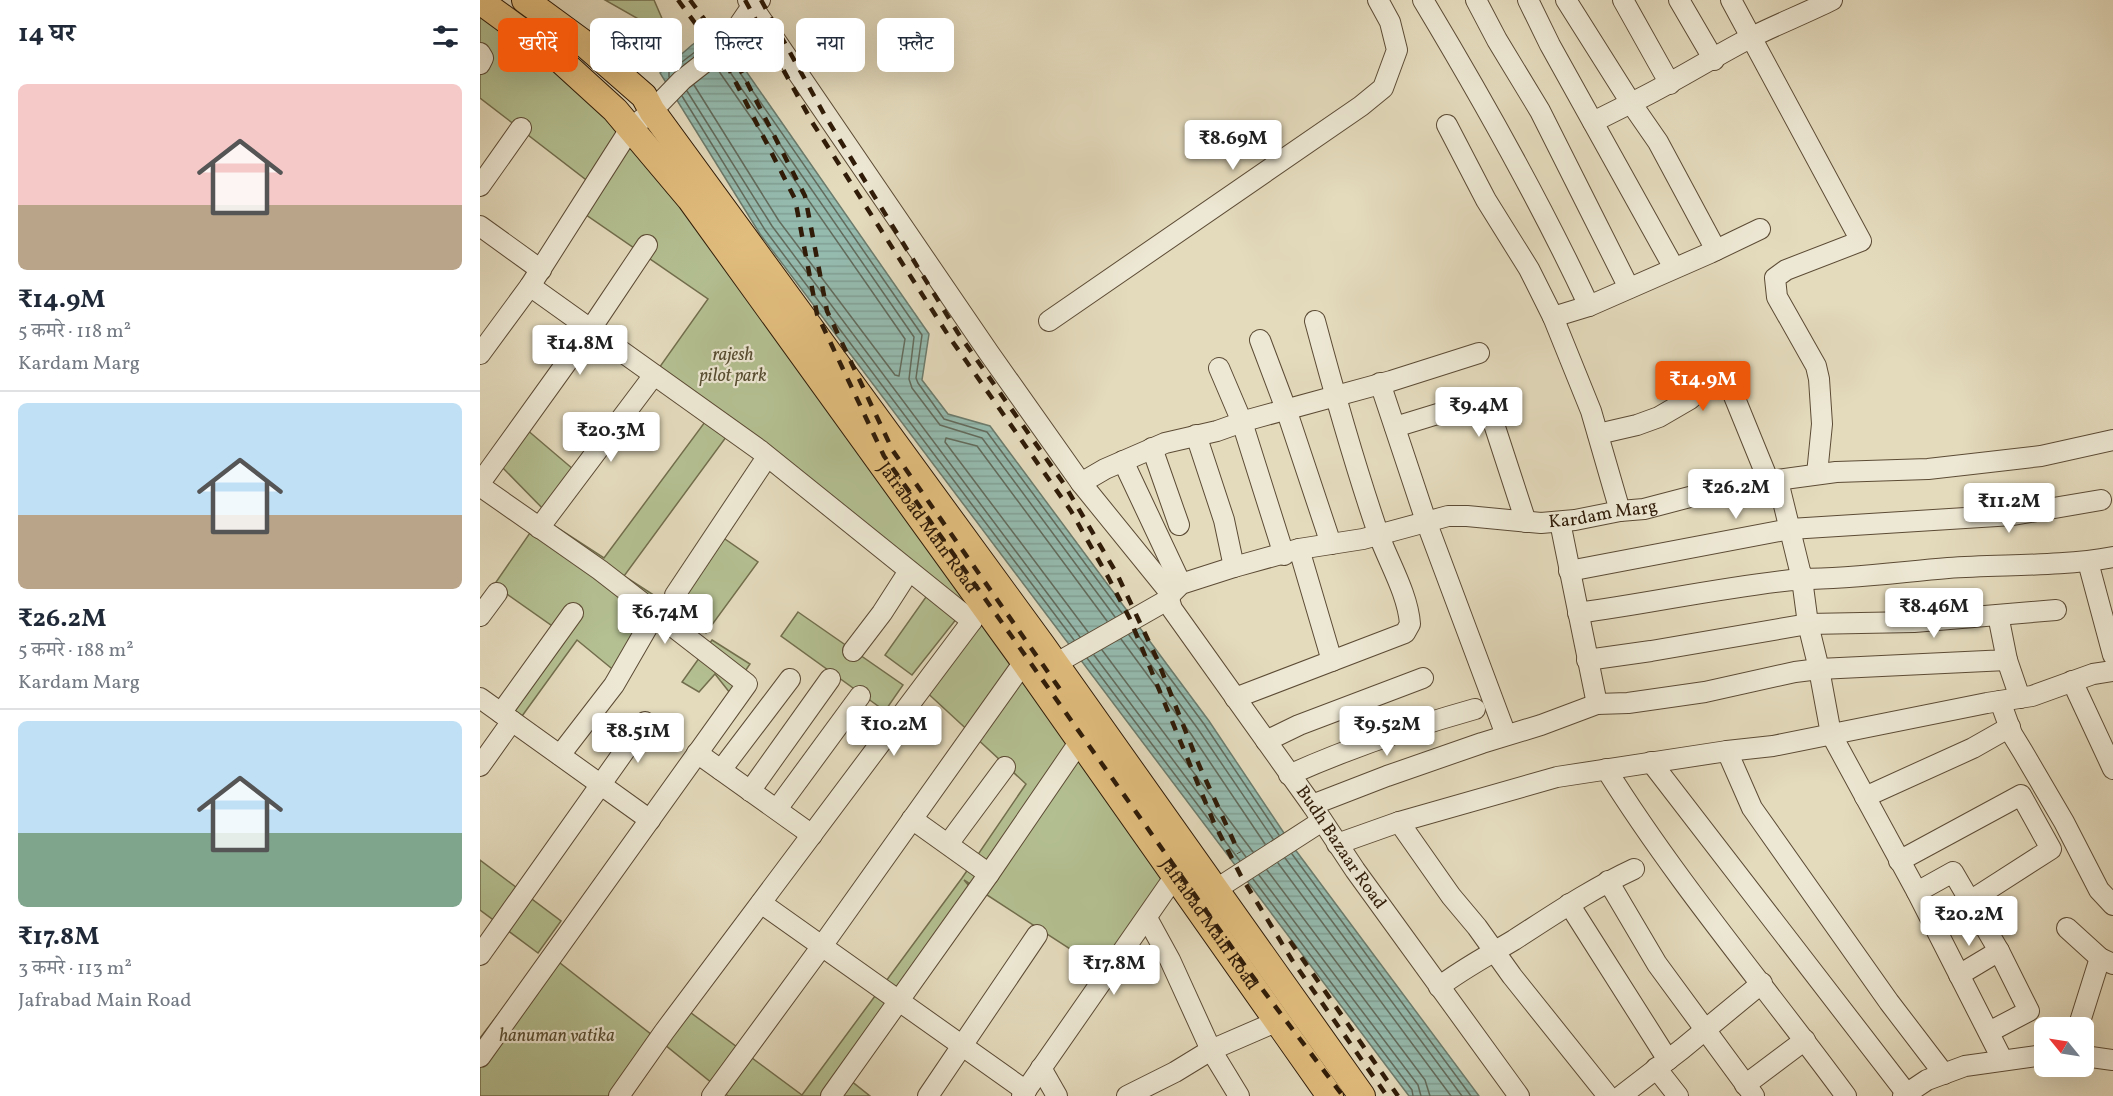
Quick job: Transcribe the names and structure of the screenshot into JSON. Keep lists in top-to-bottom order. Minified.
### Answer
{"streets":{"main road":["Jafrabad Main Road"],"street":["Kardam Marg","Budh Bazaar Road"]},"crossings":[["Kardam Marg","Jafrabad Main Road"],["Kardam Marg","Budh Bazaar Road"]],"parks":["rajesh pilot park","hanuman vatika"],"north":"top left","page":{"heading":"14 घर","chip":["खरीदें","किराया","फ़िल्टर","नया","फ़्लैट"],"list":[{"name":"₹14.9M","note":"5 कमरे · 118 m² · Kardam Marg"},{"name":"₹26.2M","note":"5 कमरे · 188 m² · Kardam Marg"},{"name":"₹17.8M","note":"3 कमरे · 113 m² · Jafrabad Main Road"}],"price":["₹8.69M","₹14.8M","₹14.9M","₹9.4M","₹20.3M","₹26.2M","₹11.2M","₹8.46M","₹6.74M","₹10.2M","₹9.52M","₹8.51M","₹20.2M","₹17.8M"]}}
